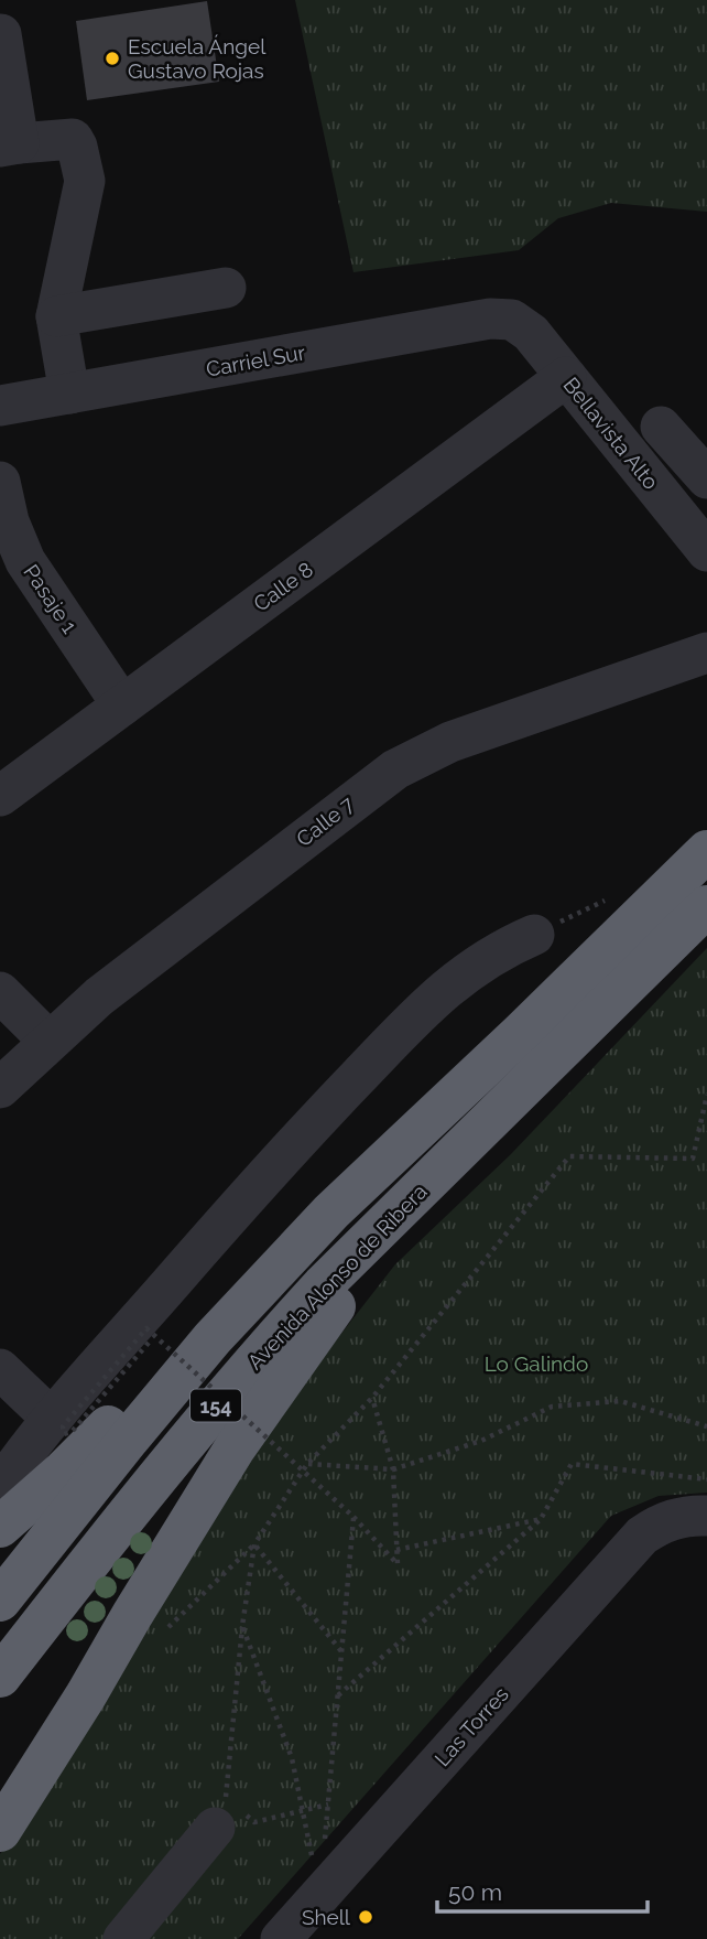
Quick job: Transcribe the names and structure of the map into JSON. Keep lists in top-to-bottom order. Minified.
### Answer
{"streets":{"highway":["Avenida Alonso de Ribera","154"],"street":["Carriel Sur","Bellavista Alto","Calle 8","Pasaje 1","Calle 7","Las Torres"]},"crossings":[["Carriel Sur","Bellavista Alto"],["Bellavista Alto","Calle 8"],["Calle 8","Pasaje 1"]],"parks":["Lo Galindo"],"places":["Escuela Ángel Gustavo Rojas","Shell"],"scale_bar":"50 m"}
